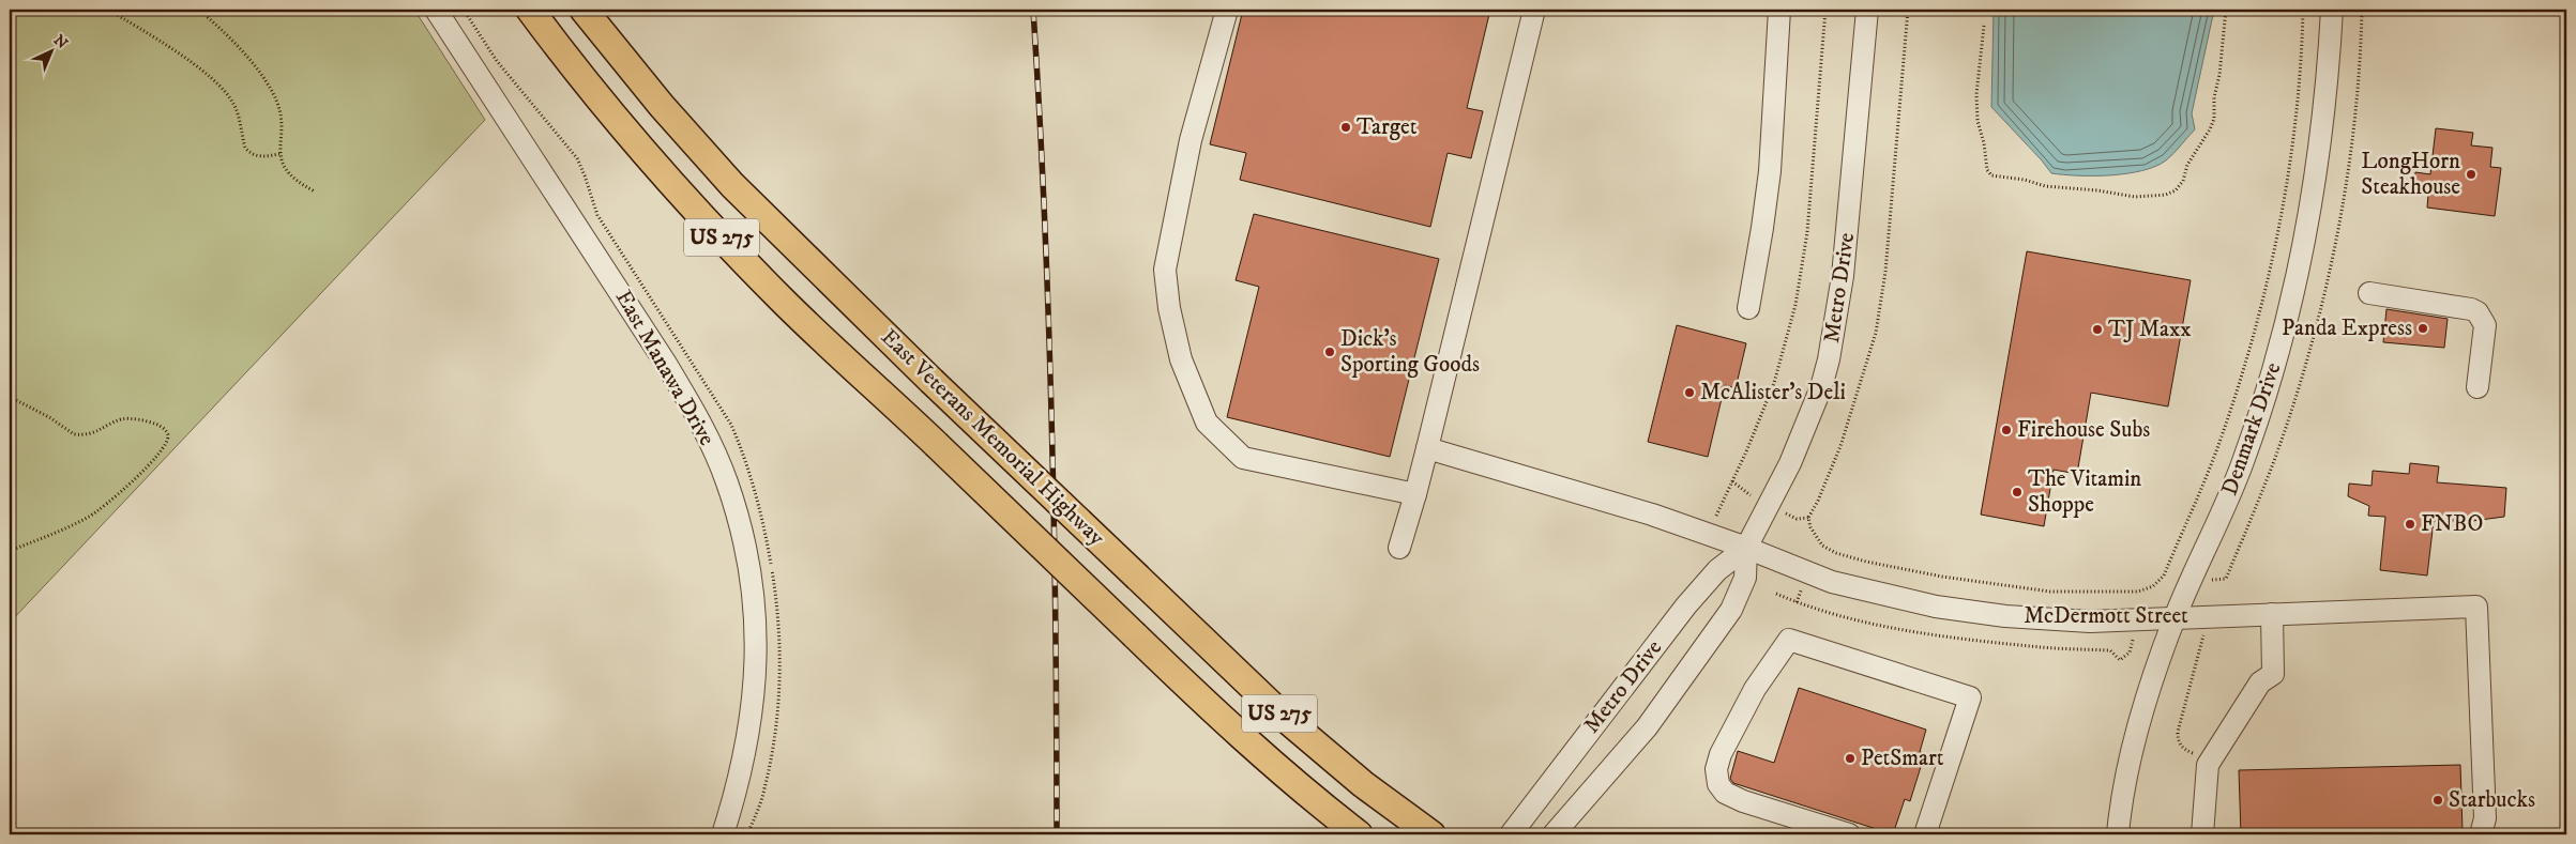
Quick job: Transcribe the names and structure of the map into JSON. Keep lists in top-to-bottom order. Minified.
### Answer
{"streets":{"main road":["US 275","East Veterans Memorial Highway"],"street":["Metro Drive","East Manawa Drive","Denmark Drive","McDermott Street"]},"crossings":[["Metro Drive","McDermott Street"],["Denmark Drive","McDermott Street"]],"places":["Target","LongHorn Steakhouse","Panda Express","TJ Maxx","Dick's Sporting Goods","McAlister's Deli","Firehouse Subs","The Vitamin Shoppe","FNBO","PetSmart","Starbucks"],"north":"top right"}
